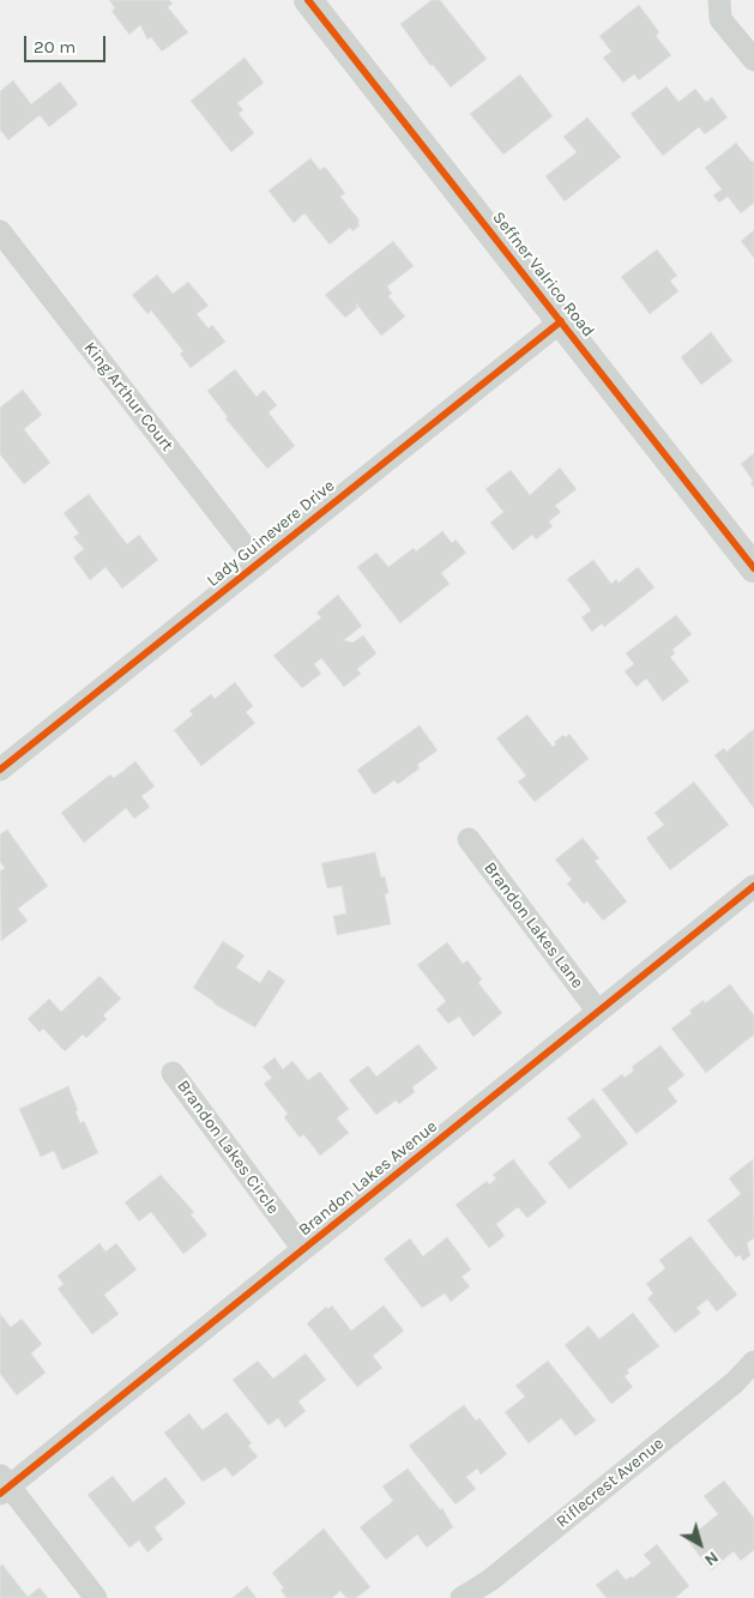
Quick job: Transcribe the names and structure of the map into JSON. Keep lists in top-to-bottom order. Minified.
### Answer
{"streets":{"street":["Seffner Valrico Road","King Arthur Court","Lady Guinevere Drive","Brandon Lakes Lane","Brandon Lakes Circle","Brandon Lakes Avenue","Riflecrest Avenue"]},"crossings":[["Seffner Valrico Road","Lady Guinevere Drive"],["King Arthur Court","Lady Guinevere Drive"],["Brandon Lakes Lane","Brandon Lakes Avenue"],["Brandon Lakes Circle","Brandon Lakes Avenue"]],"scale_bar":"20 m","north":"bottom right"}
